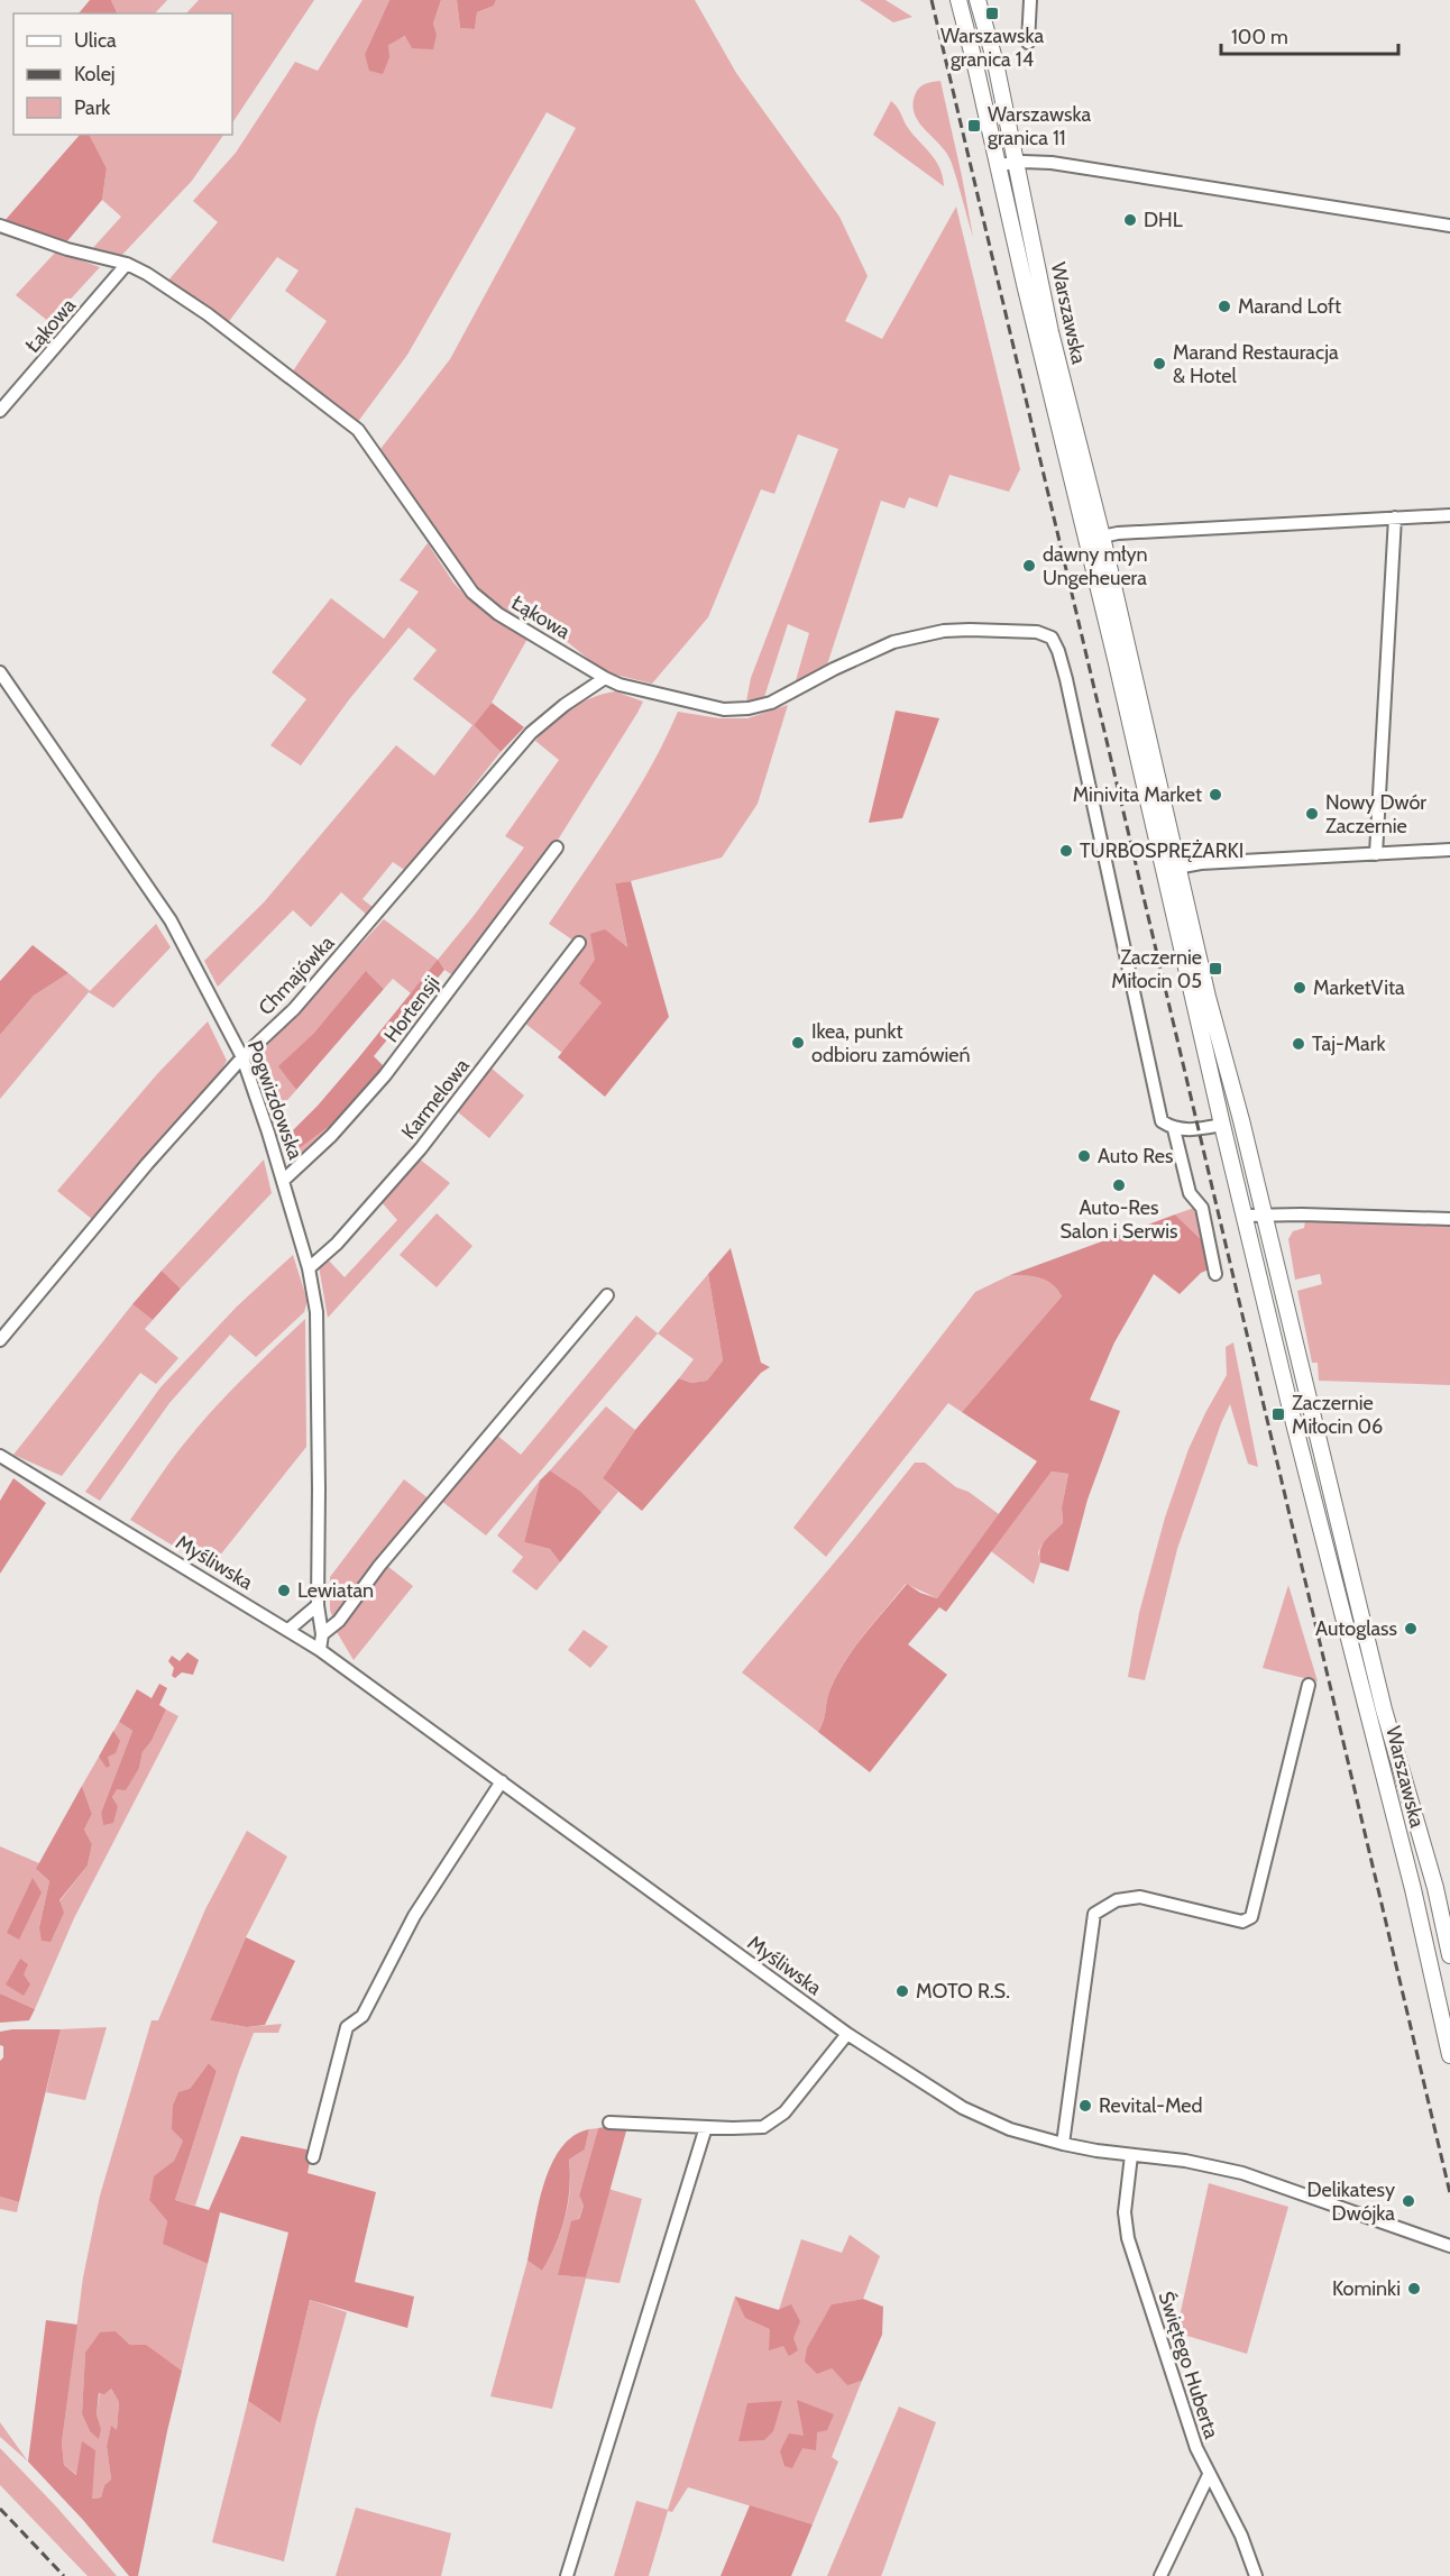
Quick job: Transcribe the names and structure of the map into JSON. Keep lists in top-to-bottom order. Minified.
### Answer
{"streets":{"main road":["Warszawska"],"street":["Łąkowa","Chmajówka","Hortensji","Karmelowa","Pogwizdowska","Myśliwska","Świętego Huberta"]},"crossings":[["Łąkowa","Chmajówka"],["Chmajówka","Pogwizdowska"],["Hortensji","Pogwizdowska"],["Karmelowa","Pogwizdowska"],["Pogwizdowska","Myśliwska"],["Myśliwska","Świętego Huberta"]],"places":{"transit":["Warszawska granica 14","Warszawska granica 11","Zaczernie Miłocin 05","Zaczernie Miłocin 06"],"other":["DHL","Marand Loft","Marand Restauracja & Hotel","dawny młyn Ungeheuera","Minivita Market","Nowy Dwór Zaczernie","TURBOSPRĘŻARKI","MarketVita","Ikea, punkt odbioru zamówień","Taj-Mark","Auto Res","Auto-Res Salon i Serwis","Lewiatan","Autoglass","MOTO R.S.","Revital-Med","Delikatesy Dwójka","Kominki"]},"legend":["Ulica","Kolej","Park"],"scale_bar":"100 m"}
